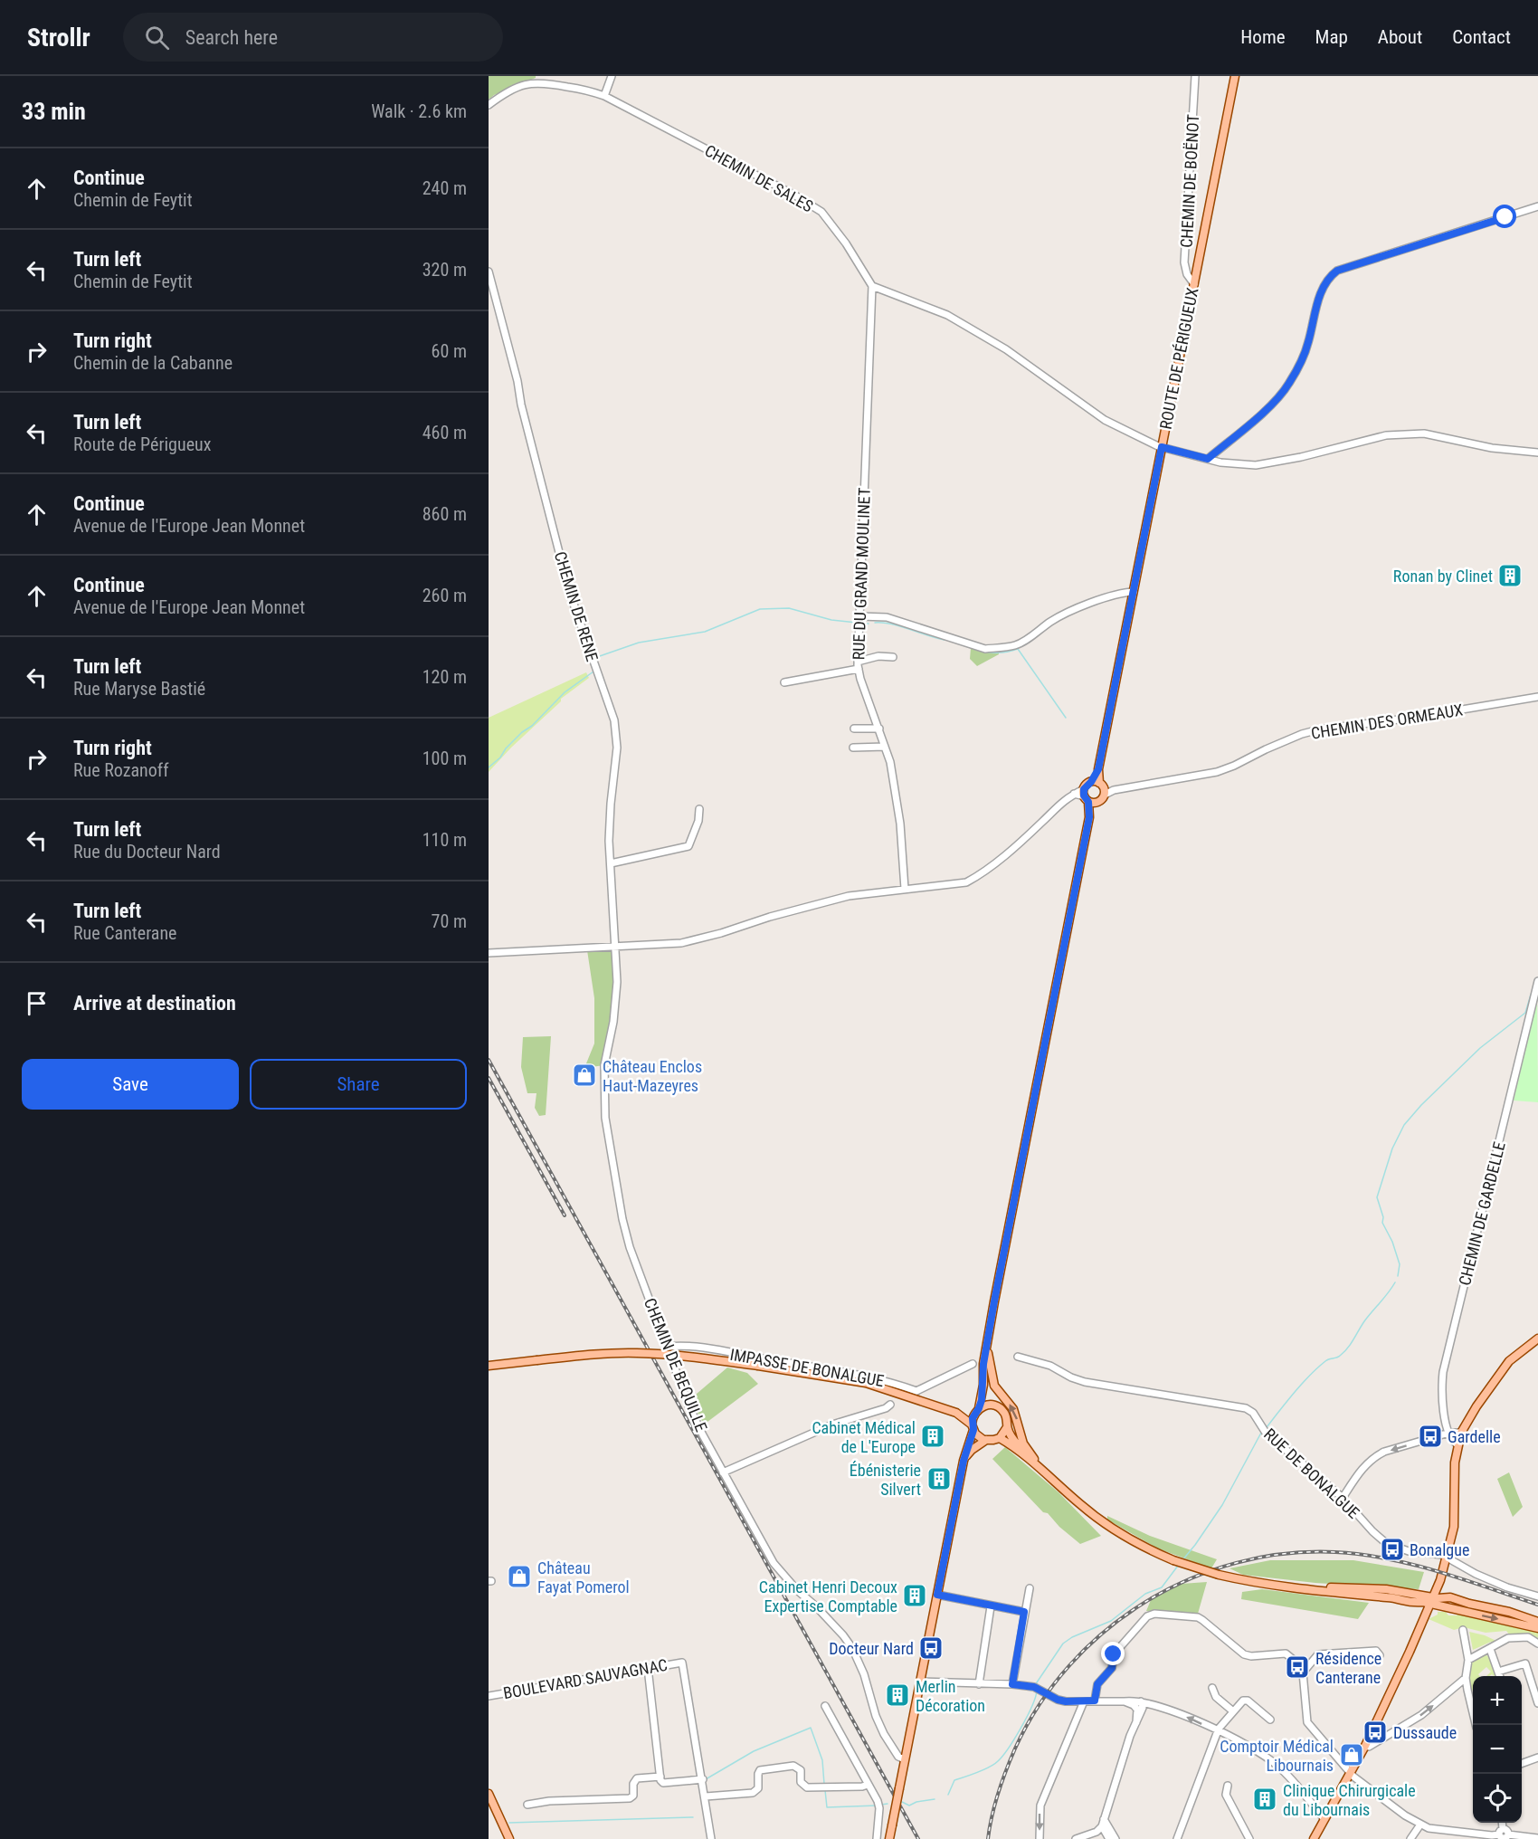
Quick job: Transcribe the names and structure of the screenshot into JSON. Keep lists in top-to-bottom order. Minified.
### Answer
{"streets":{"main road":["ROUTE DE PÉRIGUEUX"],"street":["CHEMIN DE SALES","CHEMIN DE BOËNOT","RUE DU GRAND MOULINET","CHEMIN DE RENE","CHEMIN DES ORMEAUX","CHEMIN DE GARDELLE","CHEMIN DE BEQUILLE","IMPASSE DE BONALGUE","RUE DE BONALGUE","BOULEVARD SAUVAGNAC"]},"crossings":[["CHEMIN DE SALES","RUE DU GRAND MOULINET"],["CHEMIN DE BOËNOT","ROUTE DE PÉRIGUEUX"],["ROUTE DE PÉRIGUEUX","CHEMIN DES ORMEAUX"],["CHEMIN DE RENE","CHEMIN DE BEQUILLE"],["CHEMIN DE BEQUILLE","IMPASSE DE BONALGUE"]],"places":{"building":["Ronan by Clinet","Cabinet Médical de L'Europe","Ébénisterie Silvert","Cabinet Henri Decoux Expertise Comptable","Merlin Décoration","Clinique Chirurgicale du Libournais"],"shop":["Château Enclos Haut-Mazeyres","Château Fayat Pomerol","Comptoir Médical Libournais"],"bus stop":["Gardelle","Bonalgue","Docteur Nard","Résidence Canterane","Dussaude"]},"page":{"header":"Strollr","search":"Search here","nav":["Home","Map","About","Contact"],"heading":["33 min","Walk · 2.6 km"],"list":[["Continue","Chemin de Feytit","240 m"],["Turn left","Chemin de Feytit","320 m"],["Turn right","Chemin de la Cabanne","60 m"],["Turn left","Route de Périgueux","460 m"],["Continue","Avenue de l'Europe Jean Monnet","860 m"],["Continue","Avenue de l'Europe Jean Monnet","260 m"],["Turn left","Rue Maryse Bastié","120 m"],["Turn right","Rue Rozanoff","100 m"],["Turn left","Rue du Docteur Nard","110 m"],["Turn left","Rue Canterane","70 m"],"Arrive at destination"],"buttons":["Save","Share"],"map_buttons":["+","−"]}}
